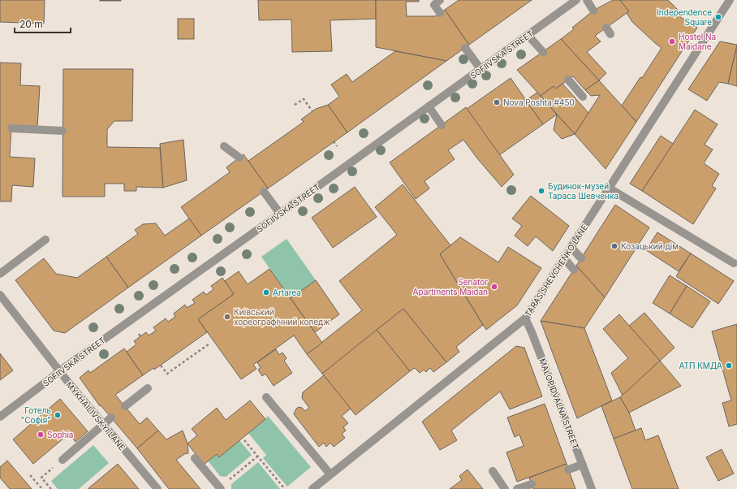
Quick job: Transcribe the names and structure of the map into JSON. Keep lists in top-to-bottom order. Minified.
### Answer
{"streets":{"street":["SOFIIVSKA STREET","TARAS SHEVCHENKO LANE","MALOPIDVALNA STREET","MYKHAILIVSKYI LANE"]},"crossings":[["SOFIIVSKA STREET","MYKHAILIVSKYI LANE"],["TARAS SHEVCHENKO LANE","MALOPIDVALNA STREET"]],"places":["Independence Square","Hostel Na Maidane","Nova Poshta #450","Будинок-музей Тараса Шевченка","Козацький дім","Senator Apartments Maidan","Artarea","Київський хореографічний коледж","АТП КМДА","Готель \"Софія\"","Sophia"],"scale_bar":"20 m"}
